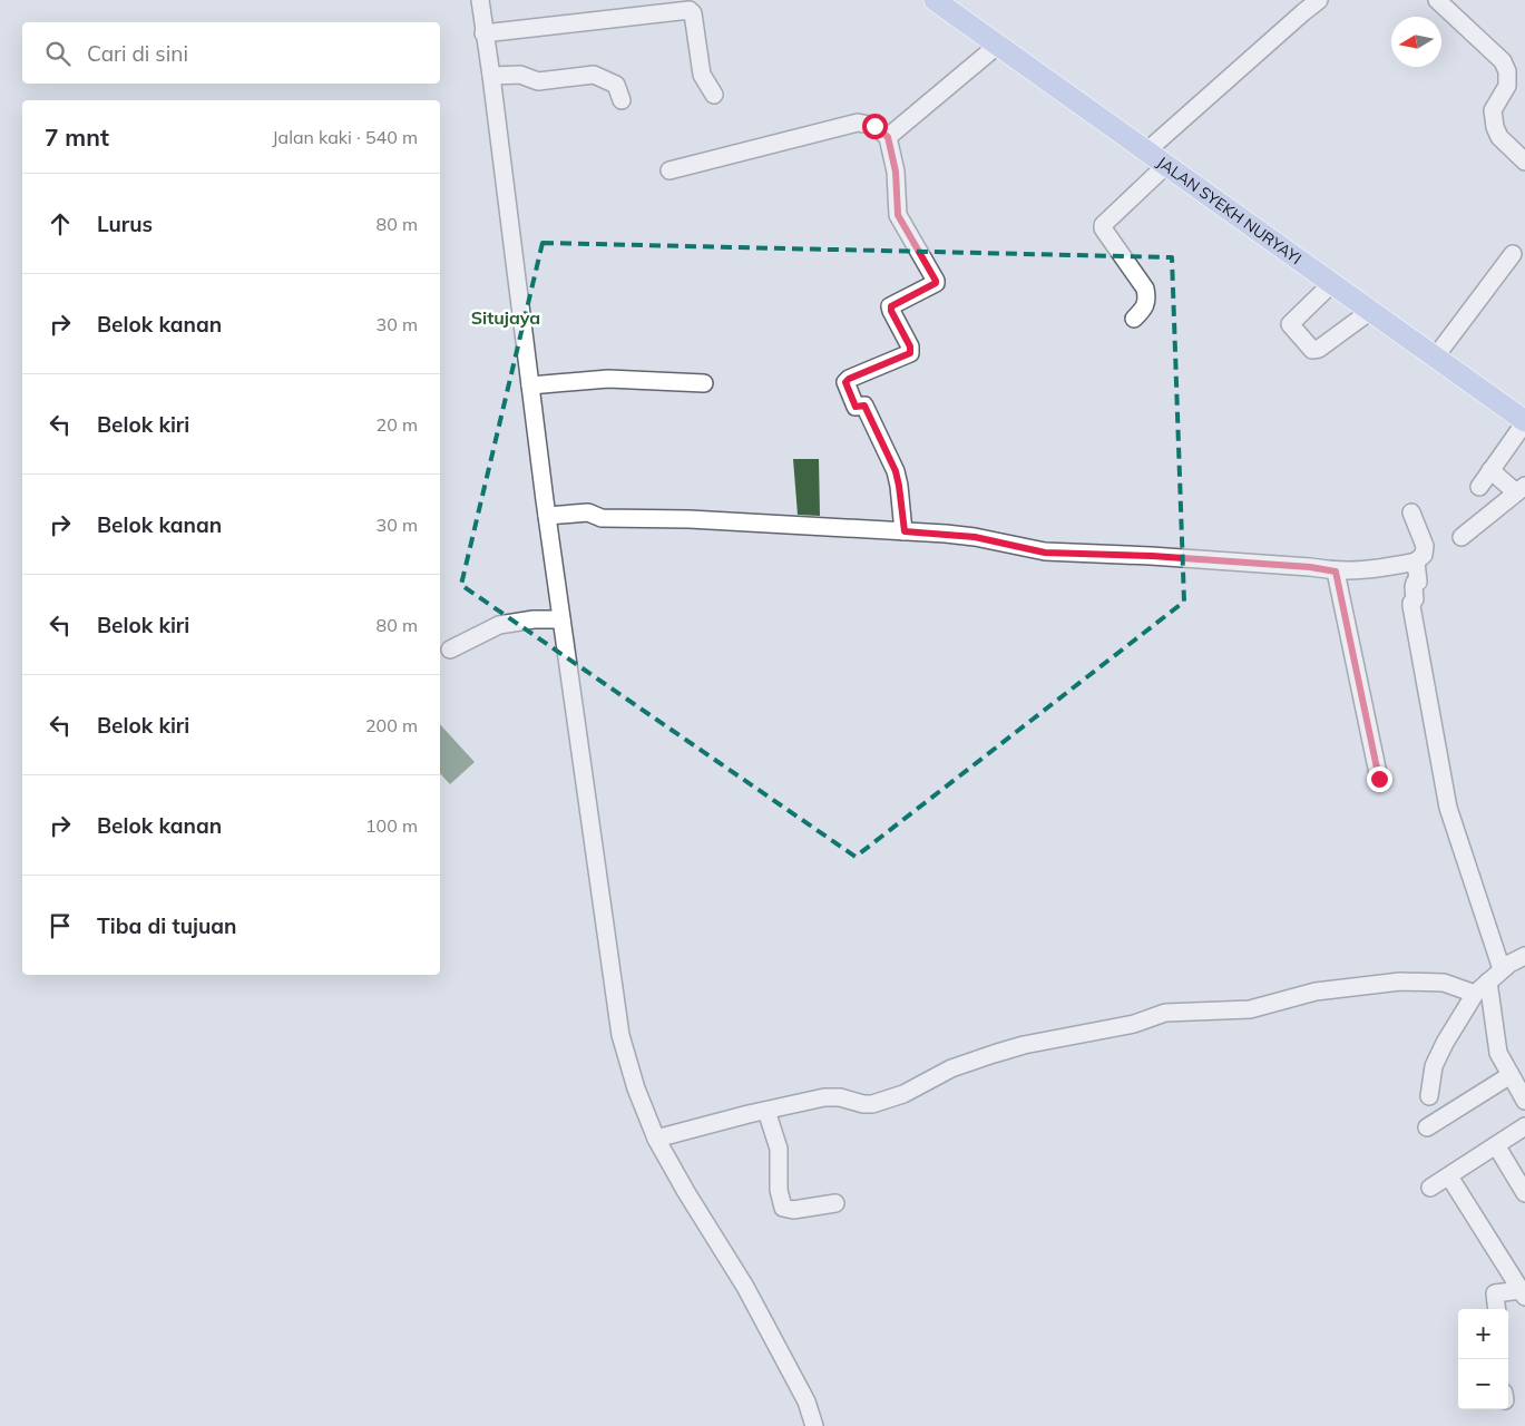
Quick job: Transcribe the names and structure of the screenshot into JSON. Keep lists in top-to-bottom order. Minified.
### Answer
{"streets":{"main road":["JALAN SYEKH NURYAYI"]},"districts":["Situjaya"],"north":"left","page":{"search":"Cari di sini","heading":["7 mnt","Jalan kaki · 540 m"],"list":[["Lurus","80 m"],["Belok kanan","30 m"],["Belok kiri","20 m"],["Belok kanan","30 m"],["Belok kiri","80 m"],["Belok kiri","200 m"],["Belok kanan","100 m"],"Tiba di tujuan"],"map_buttons":["+","−"]}}
